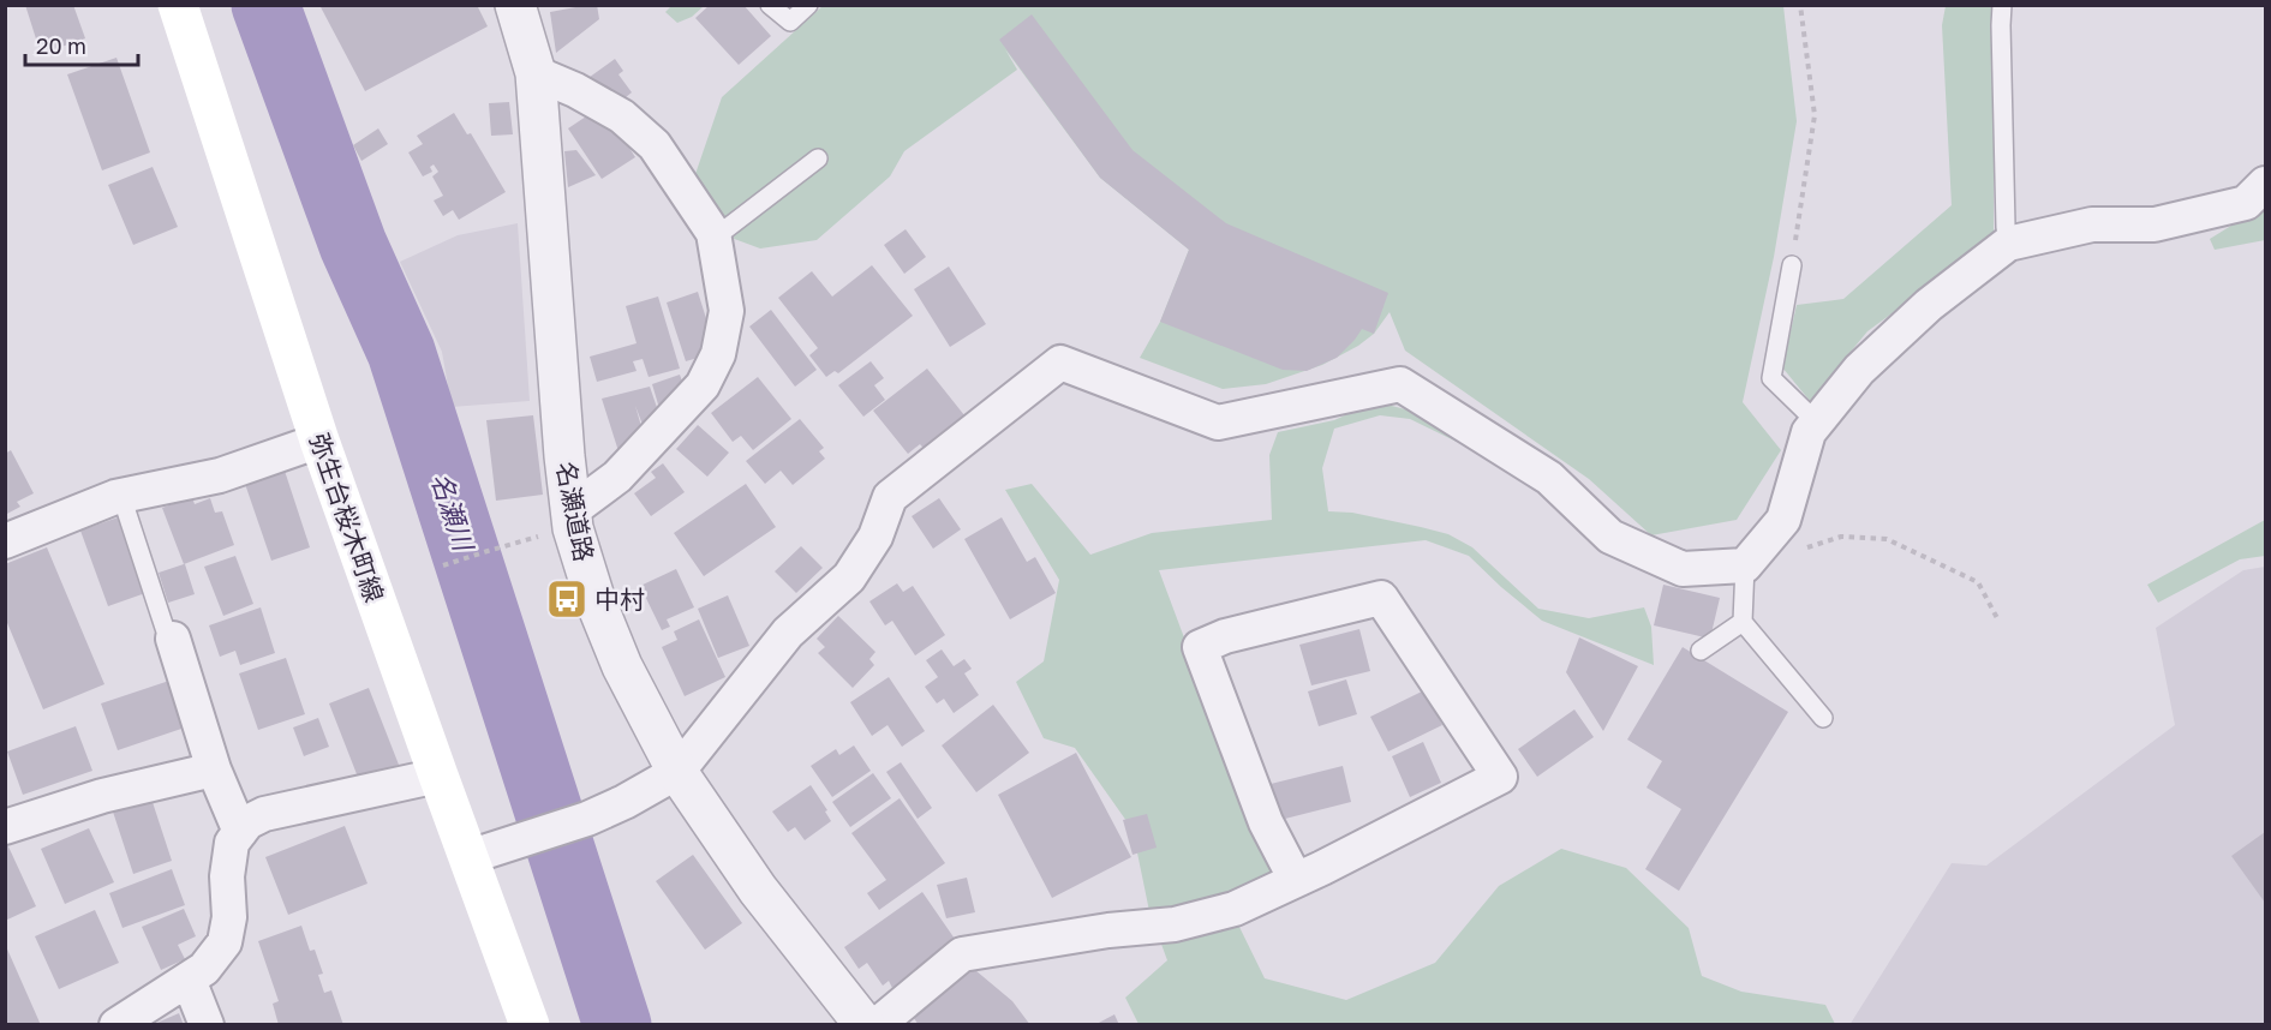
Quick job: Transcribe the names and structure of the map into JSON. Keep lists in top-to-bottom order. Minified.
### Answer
{"streets":{"main road":["弥生台桜木町線"],"street":["名瀬道路"]},"water":["名瀬川"],"places":{"bus stop":["中村"]},"scale_bar":"20 m"}
